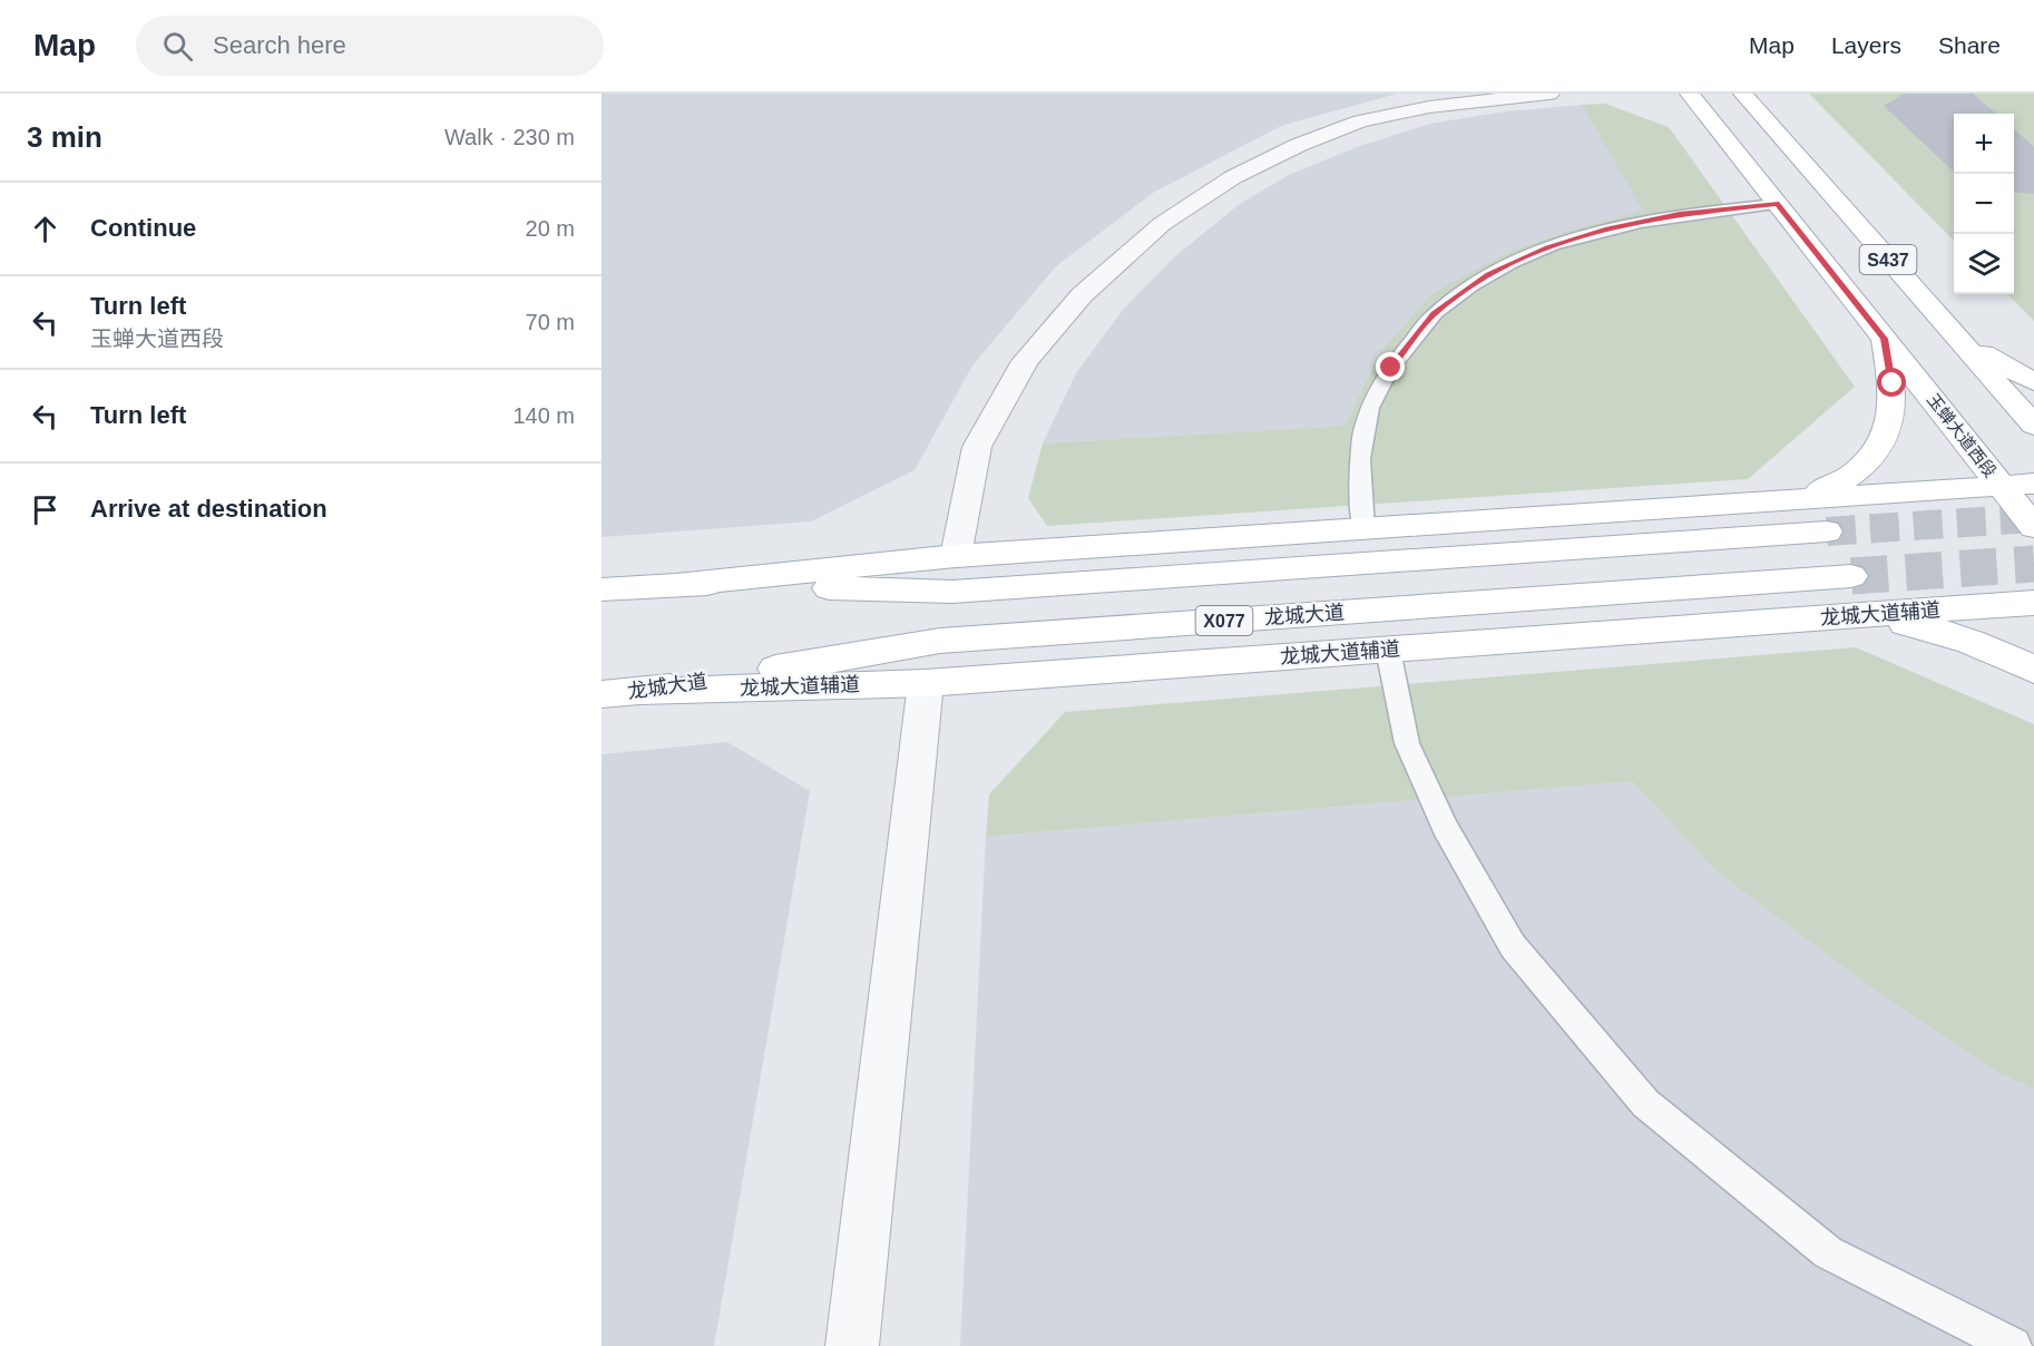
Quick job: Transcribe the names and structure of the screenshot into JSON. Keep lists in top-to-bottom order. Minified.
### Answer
{"streets":{"main road":["S437","玉蝉大道西段","龙城大道辅道","龙城大道","X077"]},"crossings":[["龙城大道辅道","龙城大道"]],"page":{"header":"Map","search":"Search here","nav":["Map","Layers","Share"],"heading":["3 min","Walk · 230 m"],"map_buttons":["+","−"],"list":[["Continue","20 m"],["Turn left","玉蝉大道西段","70 m"],["Turn left","140 m"],"Arrive at destination"]}}
